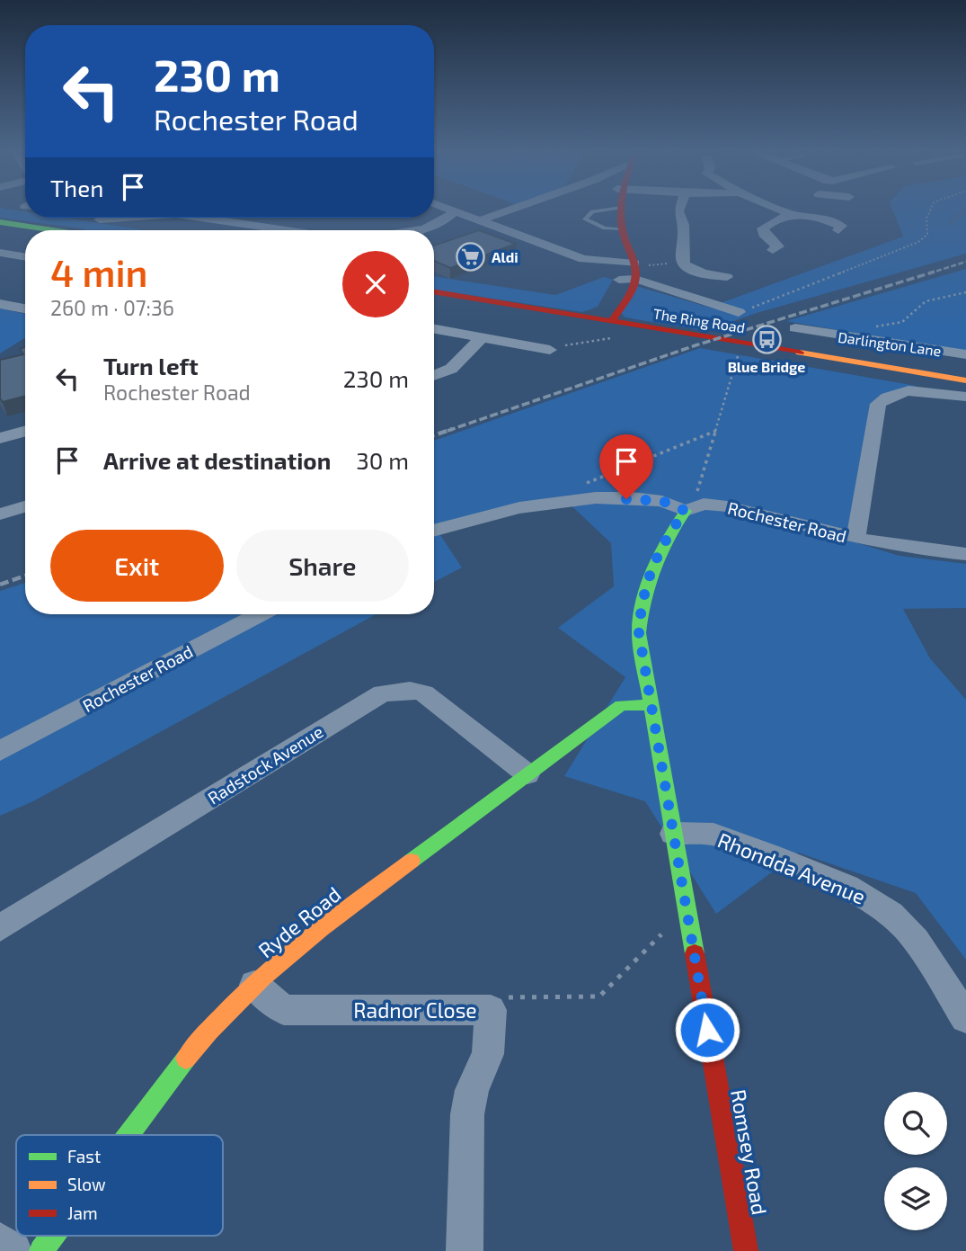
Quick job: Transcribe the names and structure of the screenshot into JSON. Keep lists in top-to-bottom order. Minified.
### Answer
{"streets":{"street":["The Ring Road","Darlington Lane","Rochester Road","Radstock Avenue","Rhondda Avenue","Ryde Road","Radnor Close","Romsey Road"]},"crossings":[["Rochester Road","Romsey Road"],["Radstock Avenue","Ryde Road"],["Rhondda Avenue","Romsey Road"],["Ryde Road","Radnor Close"],["Ryde Road","Romsey Road"]],"places":{"supermarket":["Aldi"],"bus stop":["Blue Bridge"]},"legend":["Fast","Slow","Jam"],"page":{"turn":["230 m","Rochester Road"],"then":"Then","heading":["4 min","260 m · 07:36"],"list":[{"name":"Turn left","note":"Rochester Road","value":"230 m"},{"name":"Arrive at destination","value":"30 m"}],"buttons":["Exit","Share"]}}
